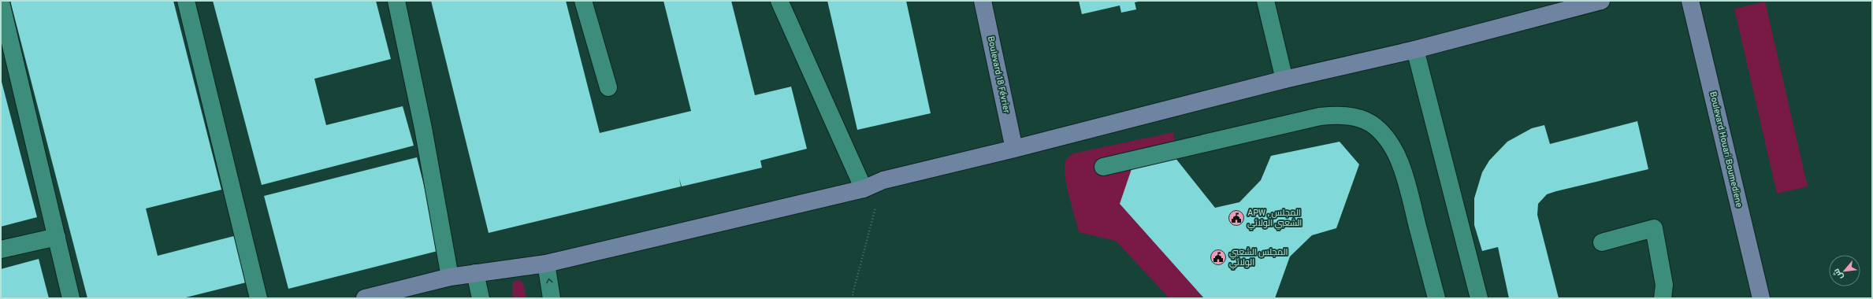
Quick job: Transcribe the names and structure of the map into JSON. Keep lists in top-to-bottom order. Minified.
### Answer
{"streets":{"main road":["Boulevard 18 Février","Boulevard Houari Boumediene"]},"places":{"public building":["APW , المجلس الشعبي الولائي","المجلس الشعبي الولائي"]},"north":"bottom left"}
